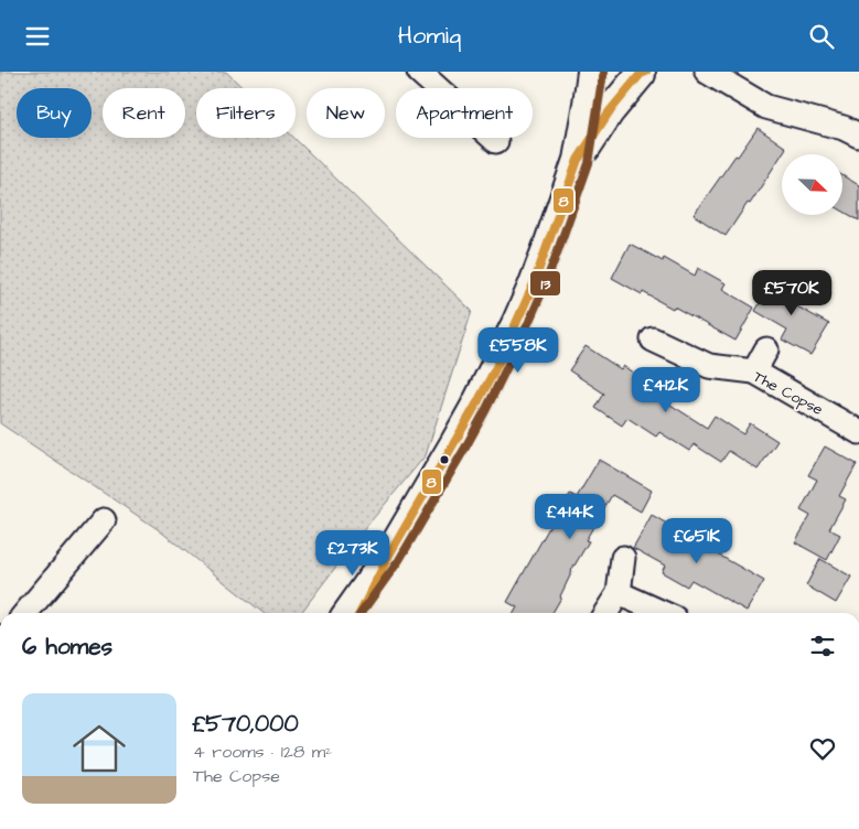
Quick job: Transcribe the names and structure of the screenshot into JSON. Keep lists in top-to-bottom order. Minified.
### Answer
{"streets":{"street":["The Copse"]},"lines":["transit line 8","transit line 13"],"north":"bottom right","page":{"header":"Homiq","chip":["Buy","Rent","Filters","New","Apartment"],"price":["£570K","£558K","£412K","£414K","£651K","£273K"],"heading":"6 homes","list":[{"name":"£570,000","note":"4 rooms · 128 m² · The Copse"}]}}
